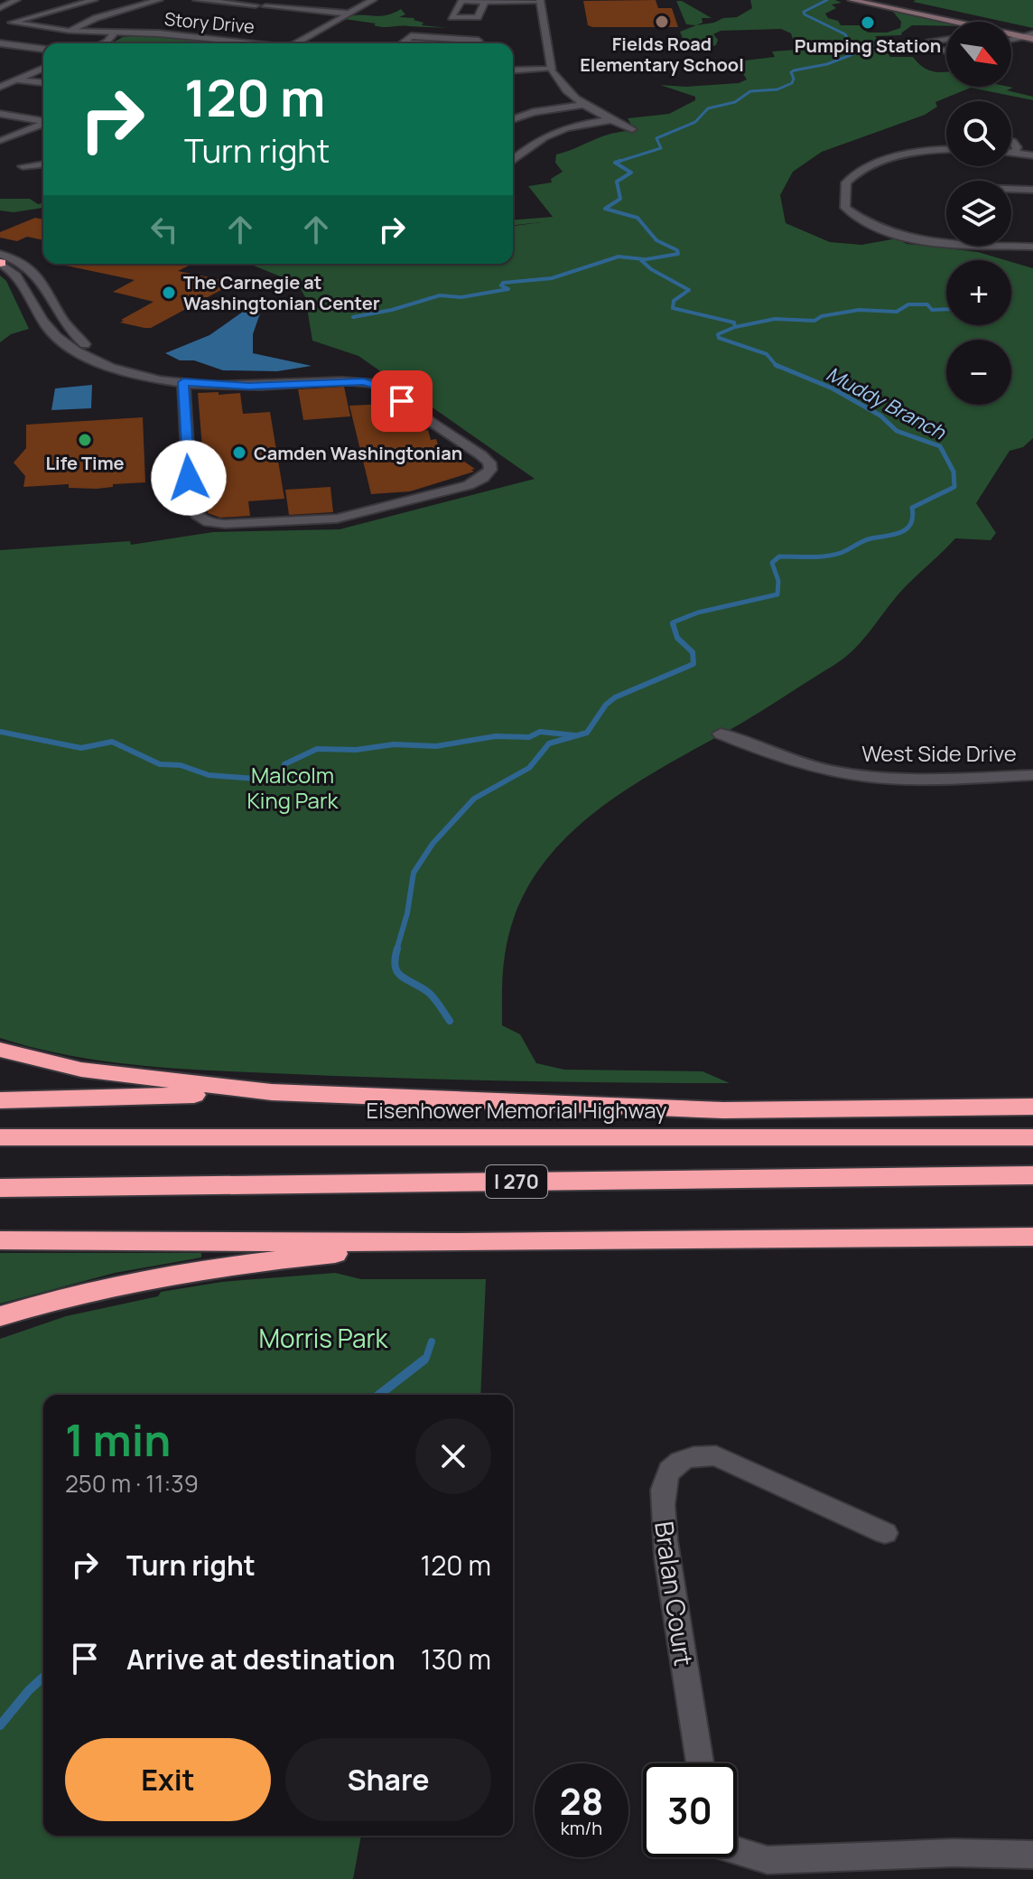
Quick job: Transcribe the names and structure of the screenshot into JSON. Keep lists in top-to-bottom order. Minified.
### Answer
{"streets":{"highway":["Eisenhower Memorial Highway","I 270"],"street":["Story Drive","West Side Drive","Bralan Court"]},"water":["Muddy Branch"],"parks":["Malcolm King Park","Morris Park"],"places":["Fields Road Elementary School","Pumping Station","The Carnegie at Washingtonian Center","Life Time","Camden Washingtonian"],"north":"bottom right","page":{"map_buttons":["+","−"],"turn":["120 m","Turn right"],"heading":["1 min","250 m · 11:39"],"list":[{"name":"Turn right","value":"120 m"},{"name":"Arrive at destination","value":"130 m"}],"buttons":["Exit","Share"],"speed":"28 km/h","limit":"30"}}
